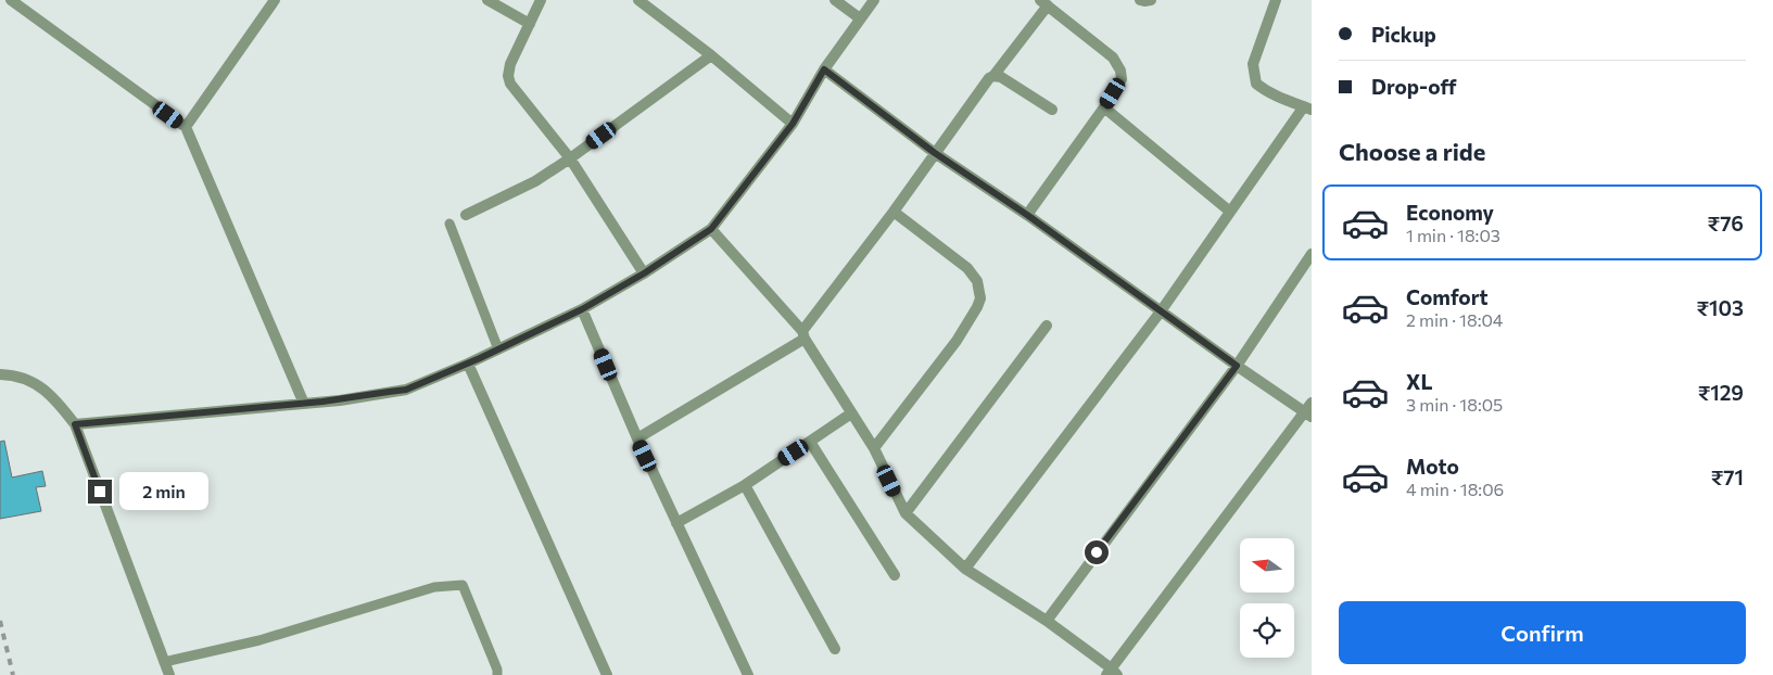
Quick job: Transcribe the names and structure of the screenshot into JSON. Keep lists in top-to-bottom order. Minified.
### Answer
{"north":"left","page":{"banner":["Pickup","Drop-off"],"heading":"Choose a ride","list":[{"name":"Economy","note":"1 min · 18:03","value":"₹76"},{"name":"Comfort","note":"2 min · 18:04","value":"₹103"},{"name":"XL","note":"3 min · 18:05","value":"₹129"},{"name":"Moto","note":"4 min · 18:06","value":"₹71"}],"bubble":"2 min","buttons":"Confirm"}}
